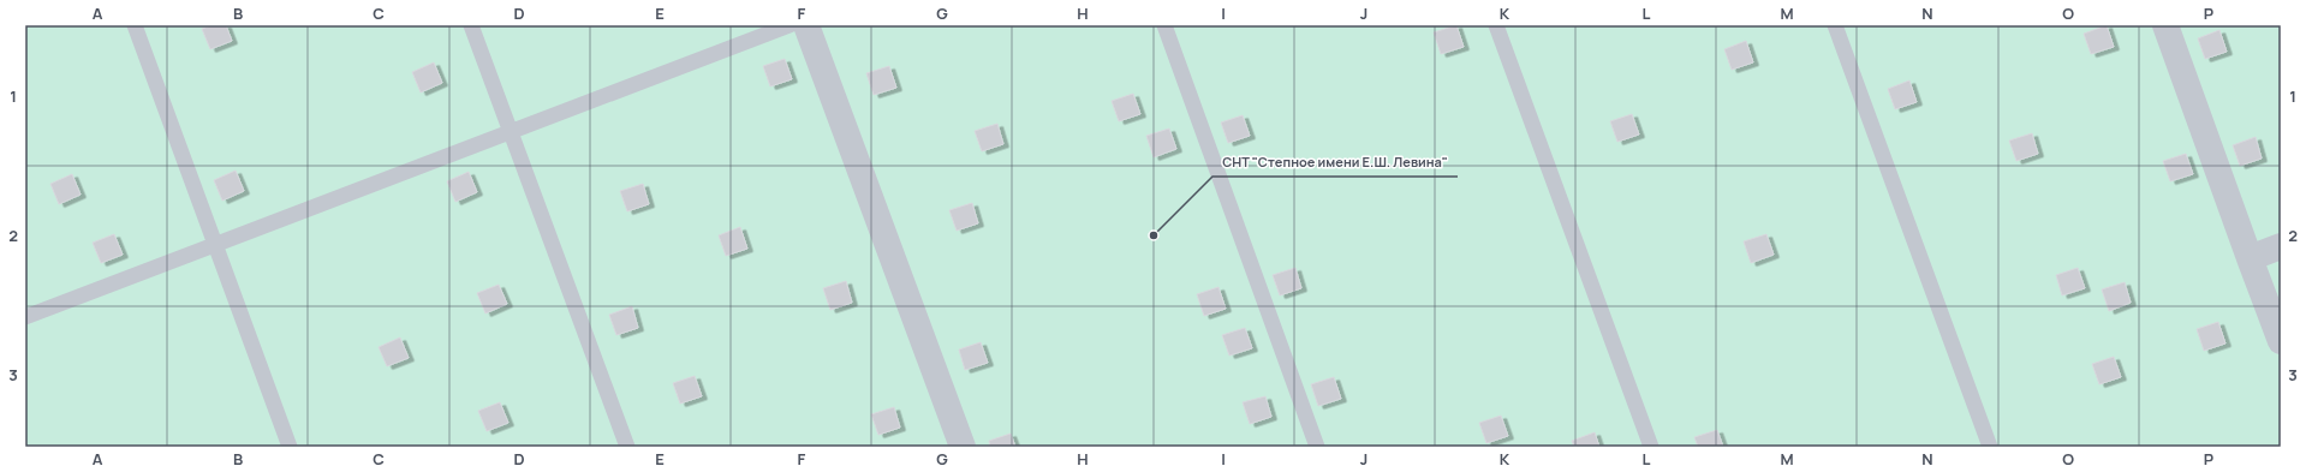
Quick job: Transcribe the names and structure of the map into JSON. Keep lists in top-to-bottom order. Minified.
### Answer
{"places":["СНТ \"Степное имени Е.Ш. Левина\""],"grid":{"columns":["A","B","C","D","E","F","G","H","I","J","K","L","M","N","O","P"],"rows":["1","2","3"]}}
